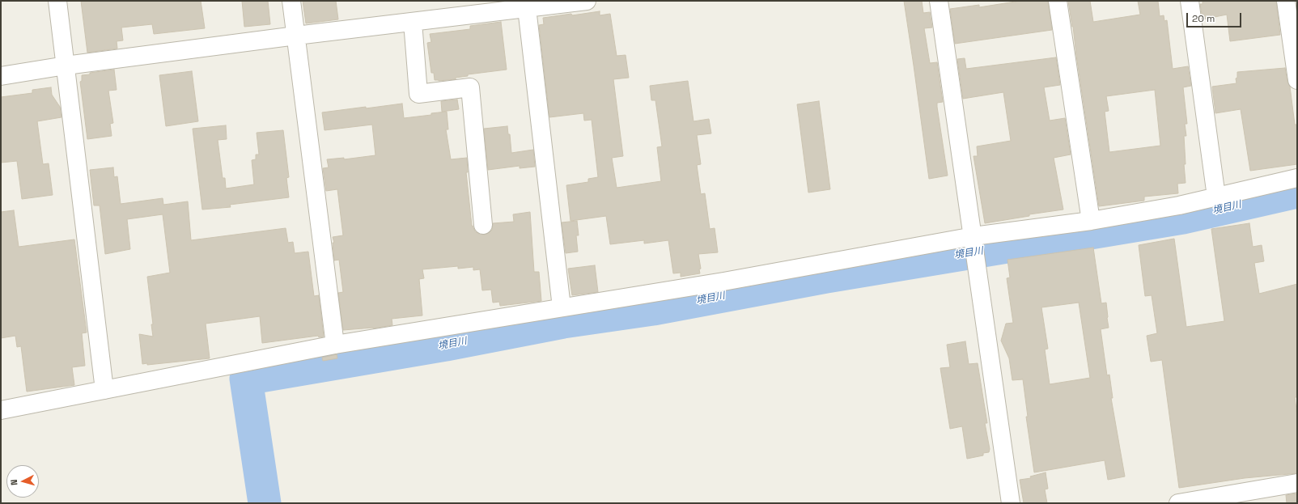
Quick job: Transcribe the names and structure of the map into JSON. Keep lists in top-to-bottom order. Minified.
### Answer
{"water":["境目川"],"scale_bar":"20 m","north":"left"}
